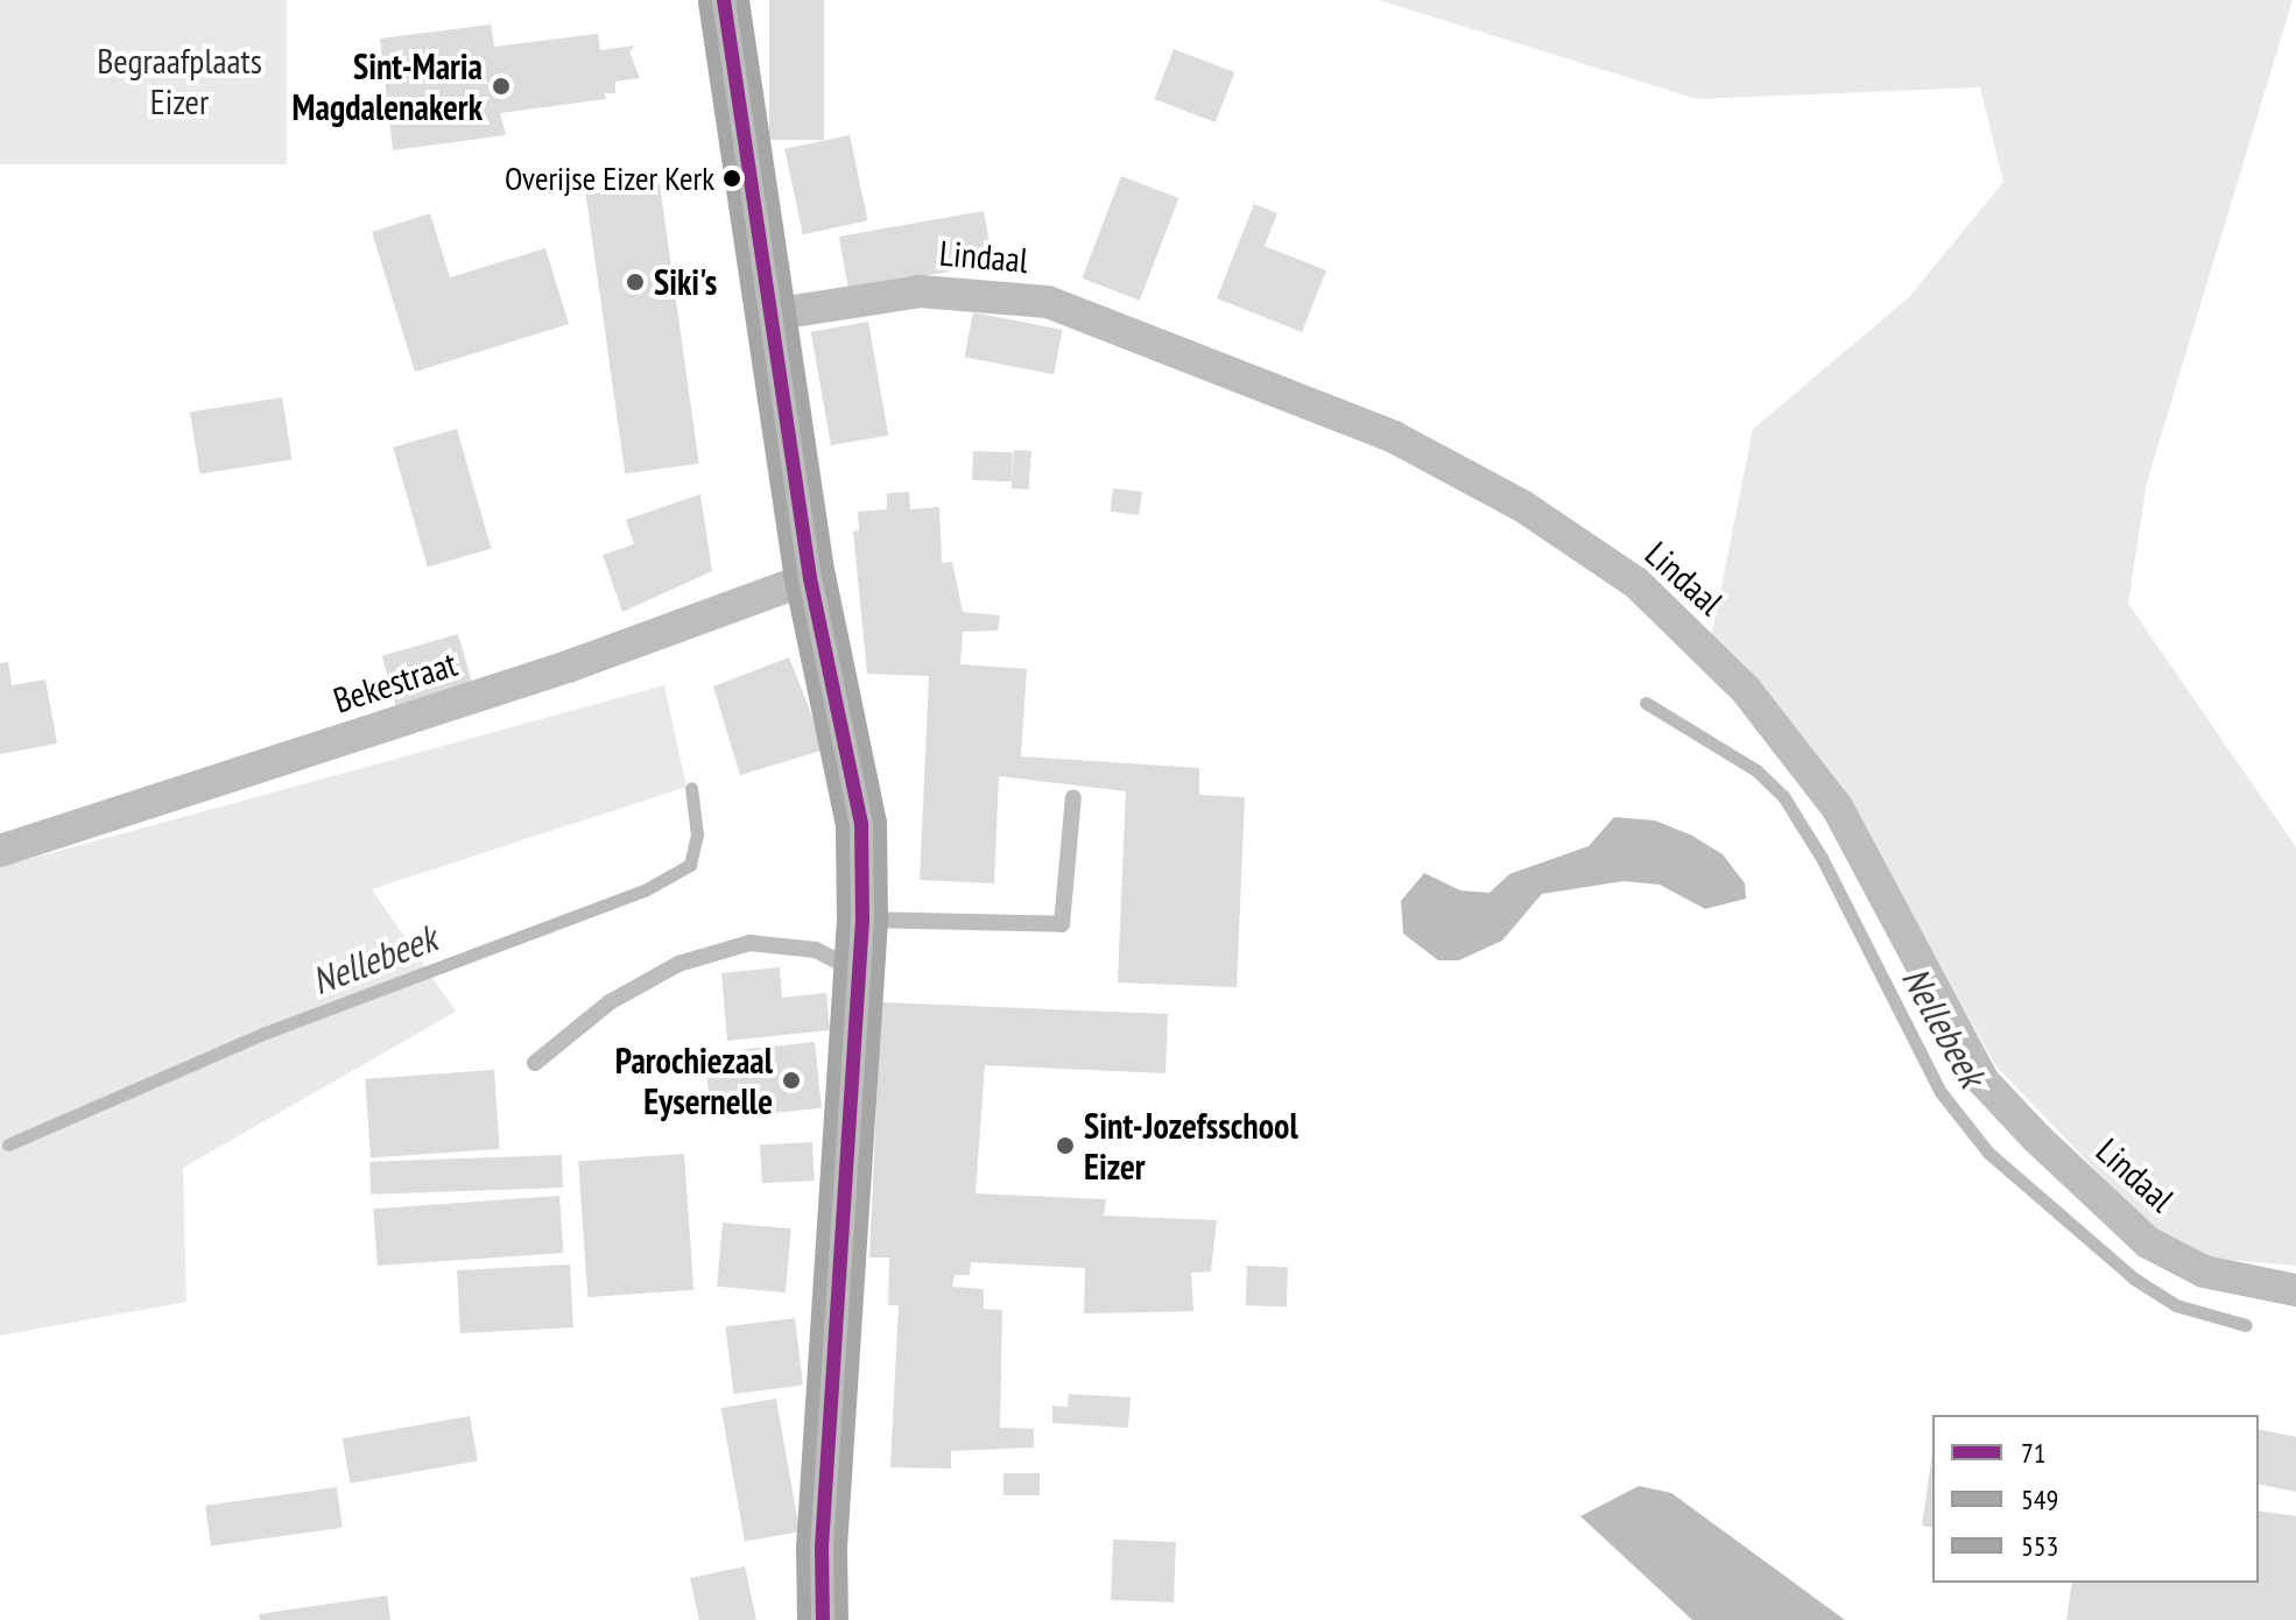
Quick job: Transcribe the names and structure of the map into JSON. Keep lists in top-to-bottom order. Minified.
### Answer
{"streets":{"street":["Lindaal","Bekestraat"]},"water":["Nellebeek"],"parks":["Begraafplaats Eizer"],"places":["Sint-Maria Magdalenakerk","Overijse Eizer Kerk","Siki's","Parochiezaal Eysernelle","Sint-Jozefsschool Eizer"],"lines":["transit line 71","transit line 553","transit line 549"],"legend":["71","549","553"]}
